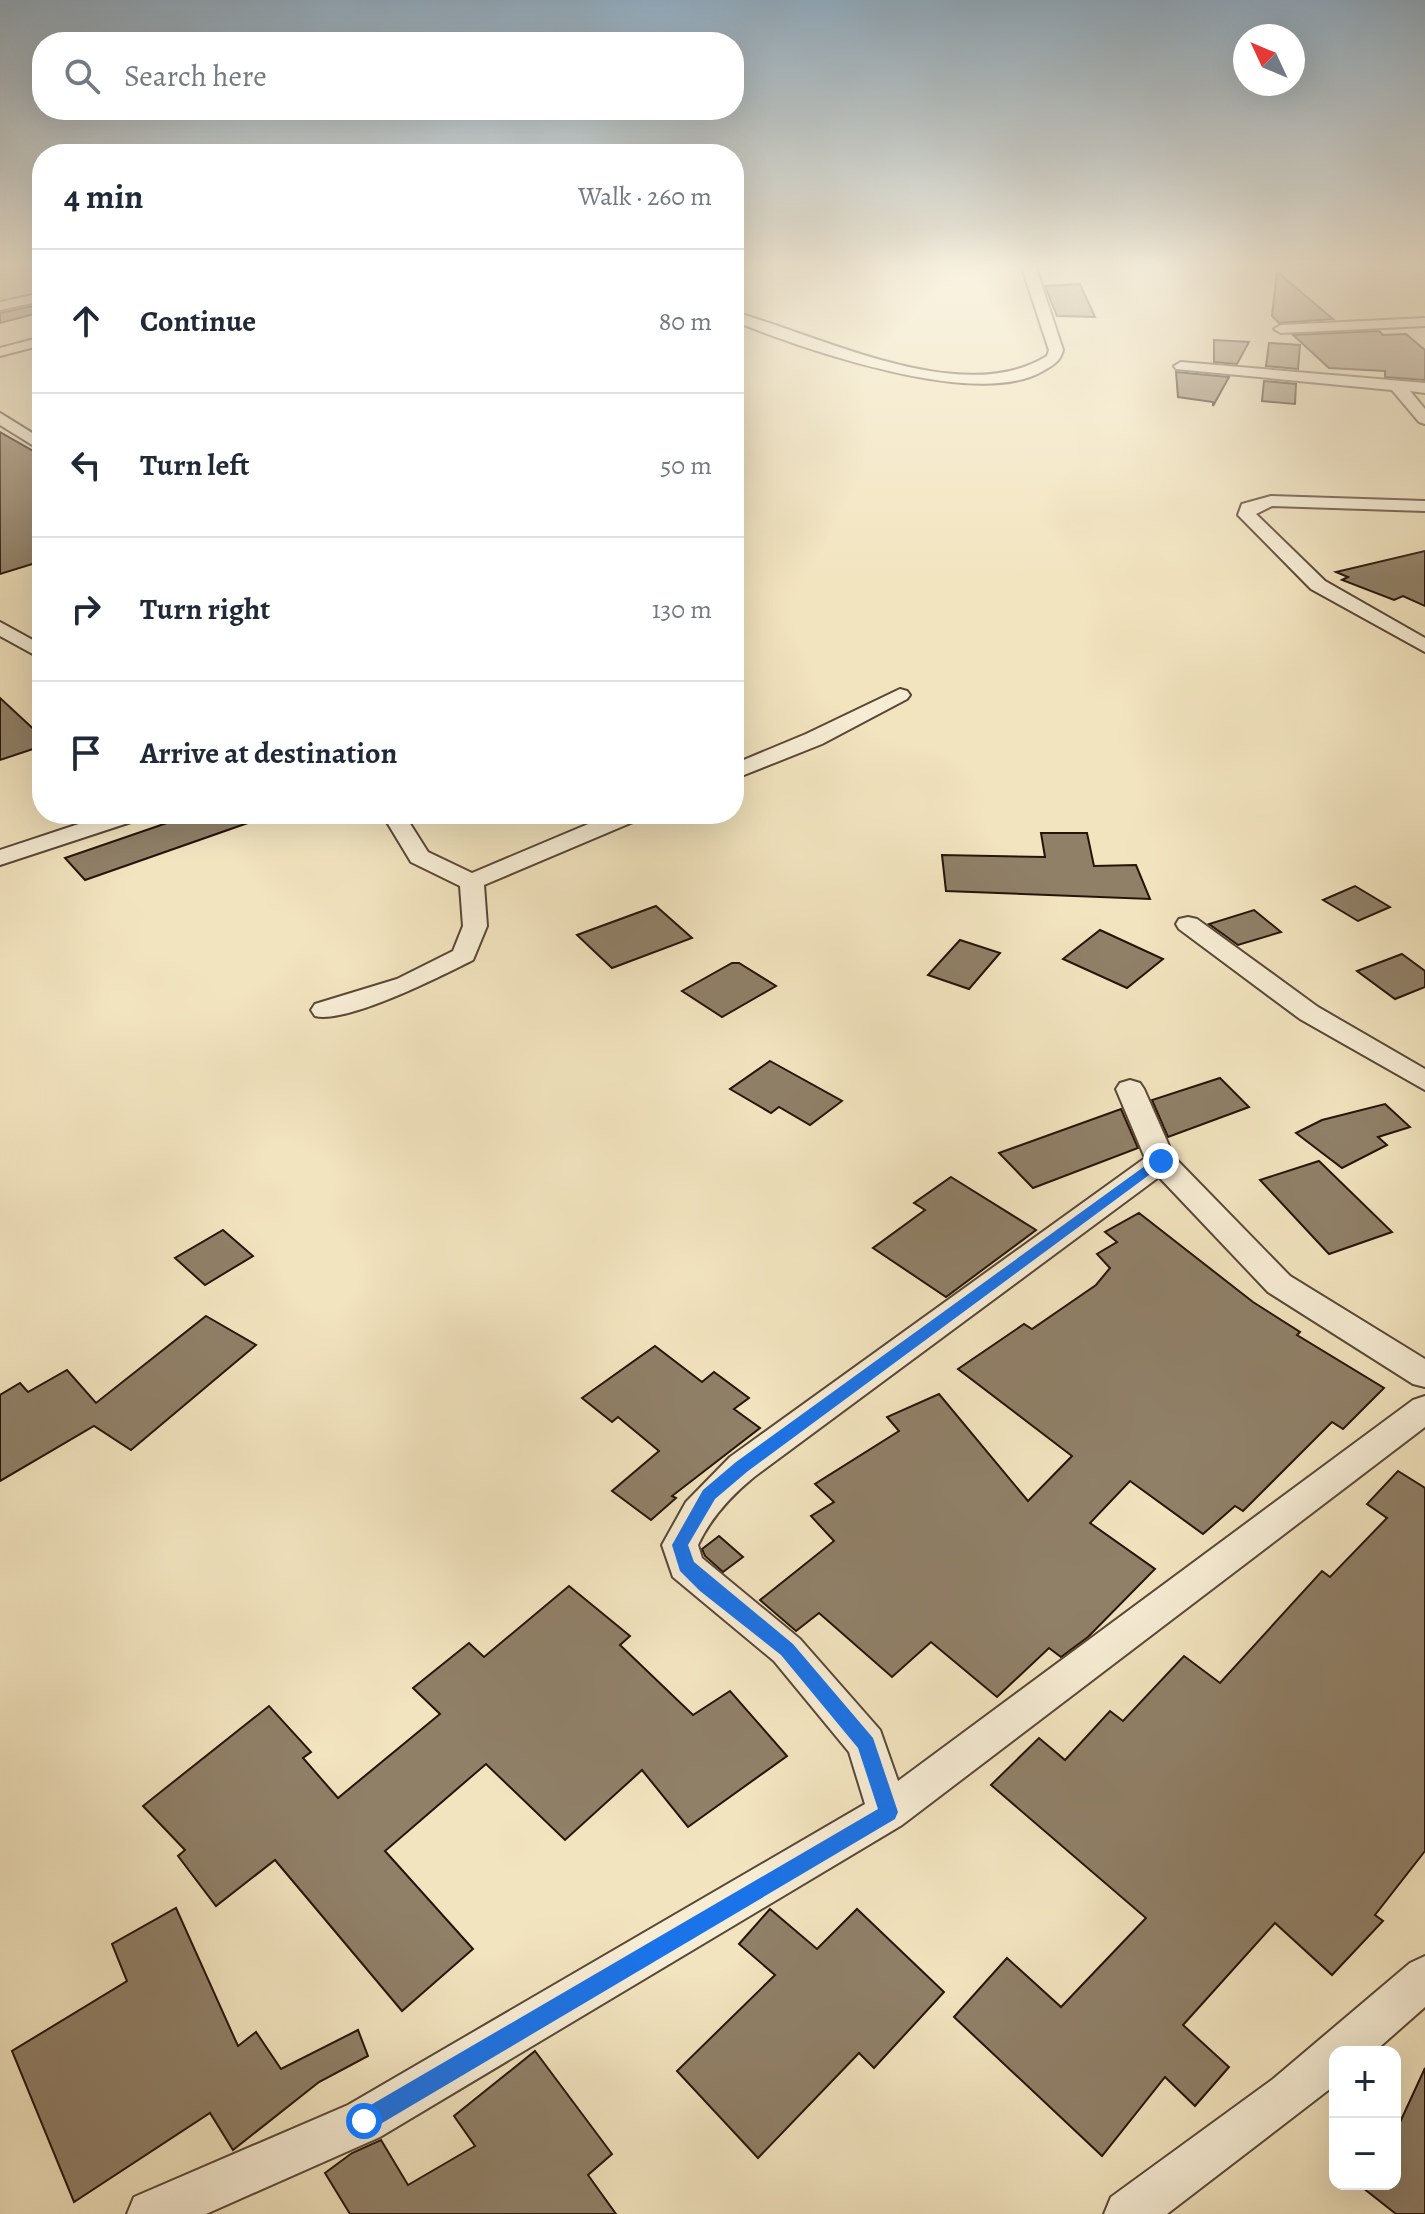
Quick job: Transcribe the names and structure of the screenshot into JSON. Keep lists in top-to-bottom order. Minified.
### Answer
{"north":"top left","page":{"search":"Search here","heading":["4 min","Walk · 260 m"],"list":[["Continue","80 m"],["Turn left","50 m"],["Turn right","130 m"],"Arrive at destination"],"map_buttons":["+","−"]}}
